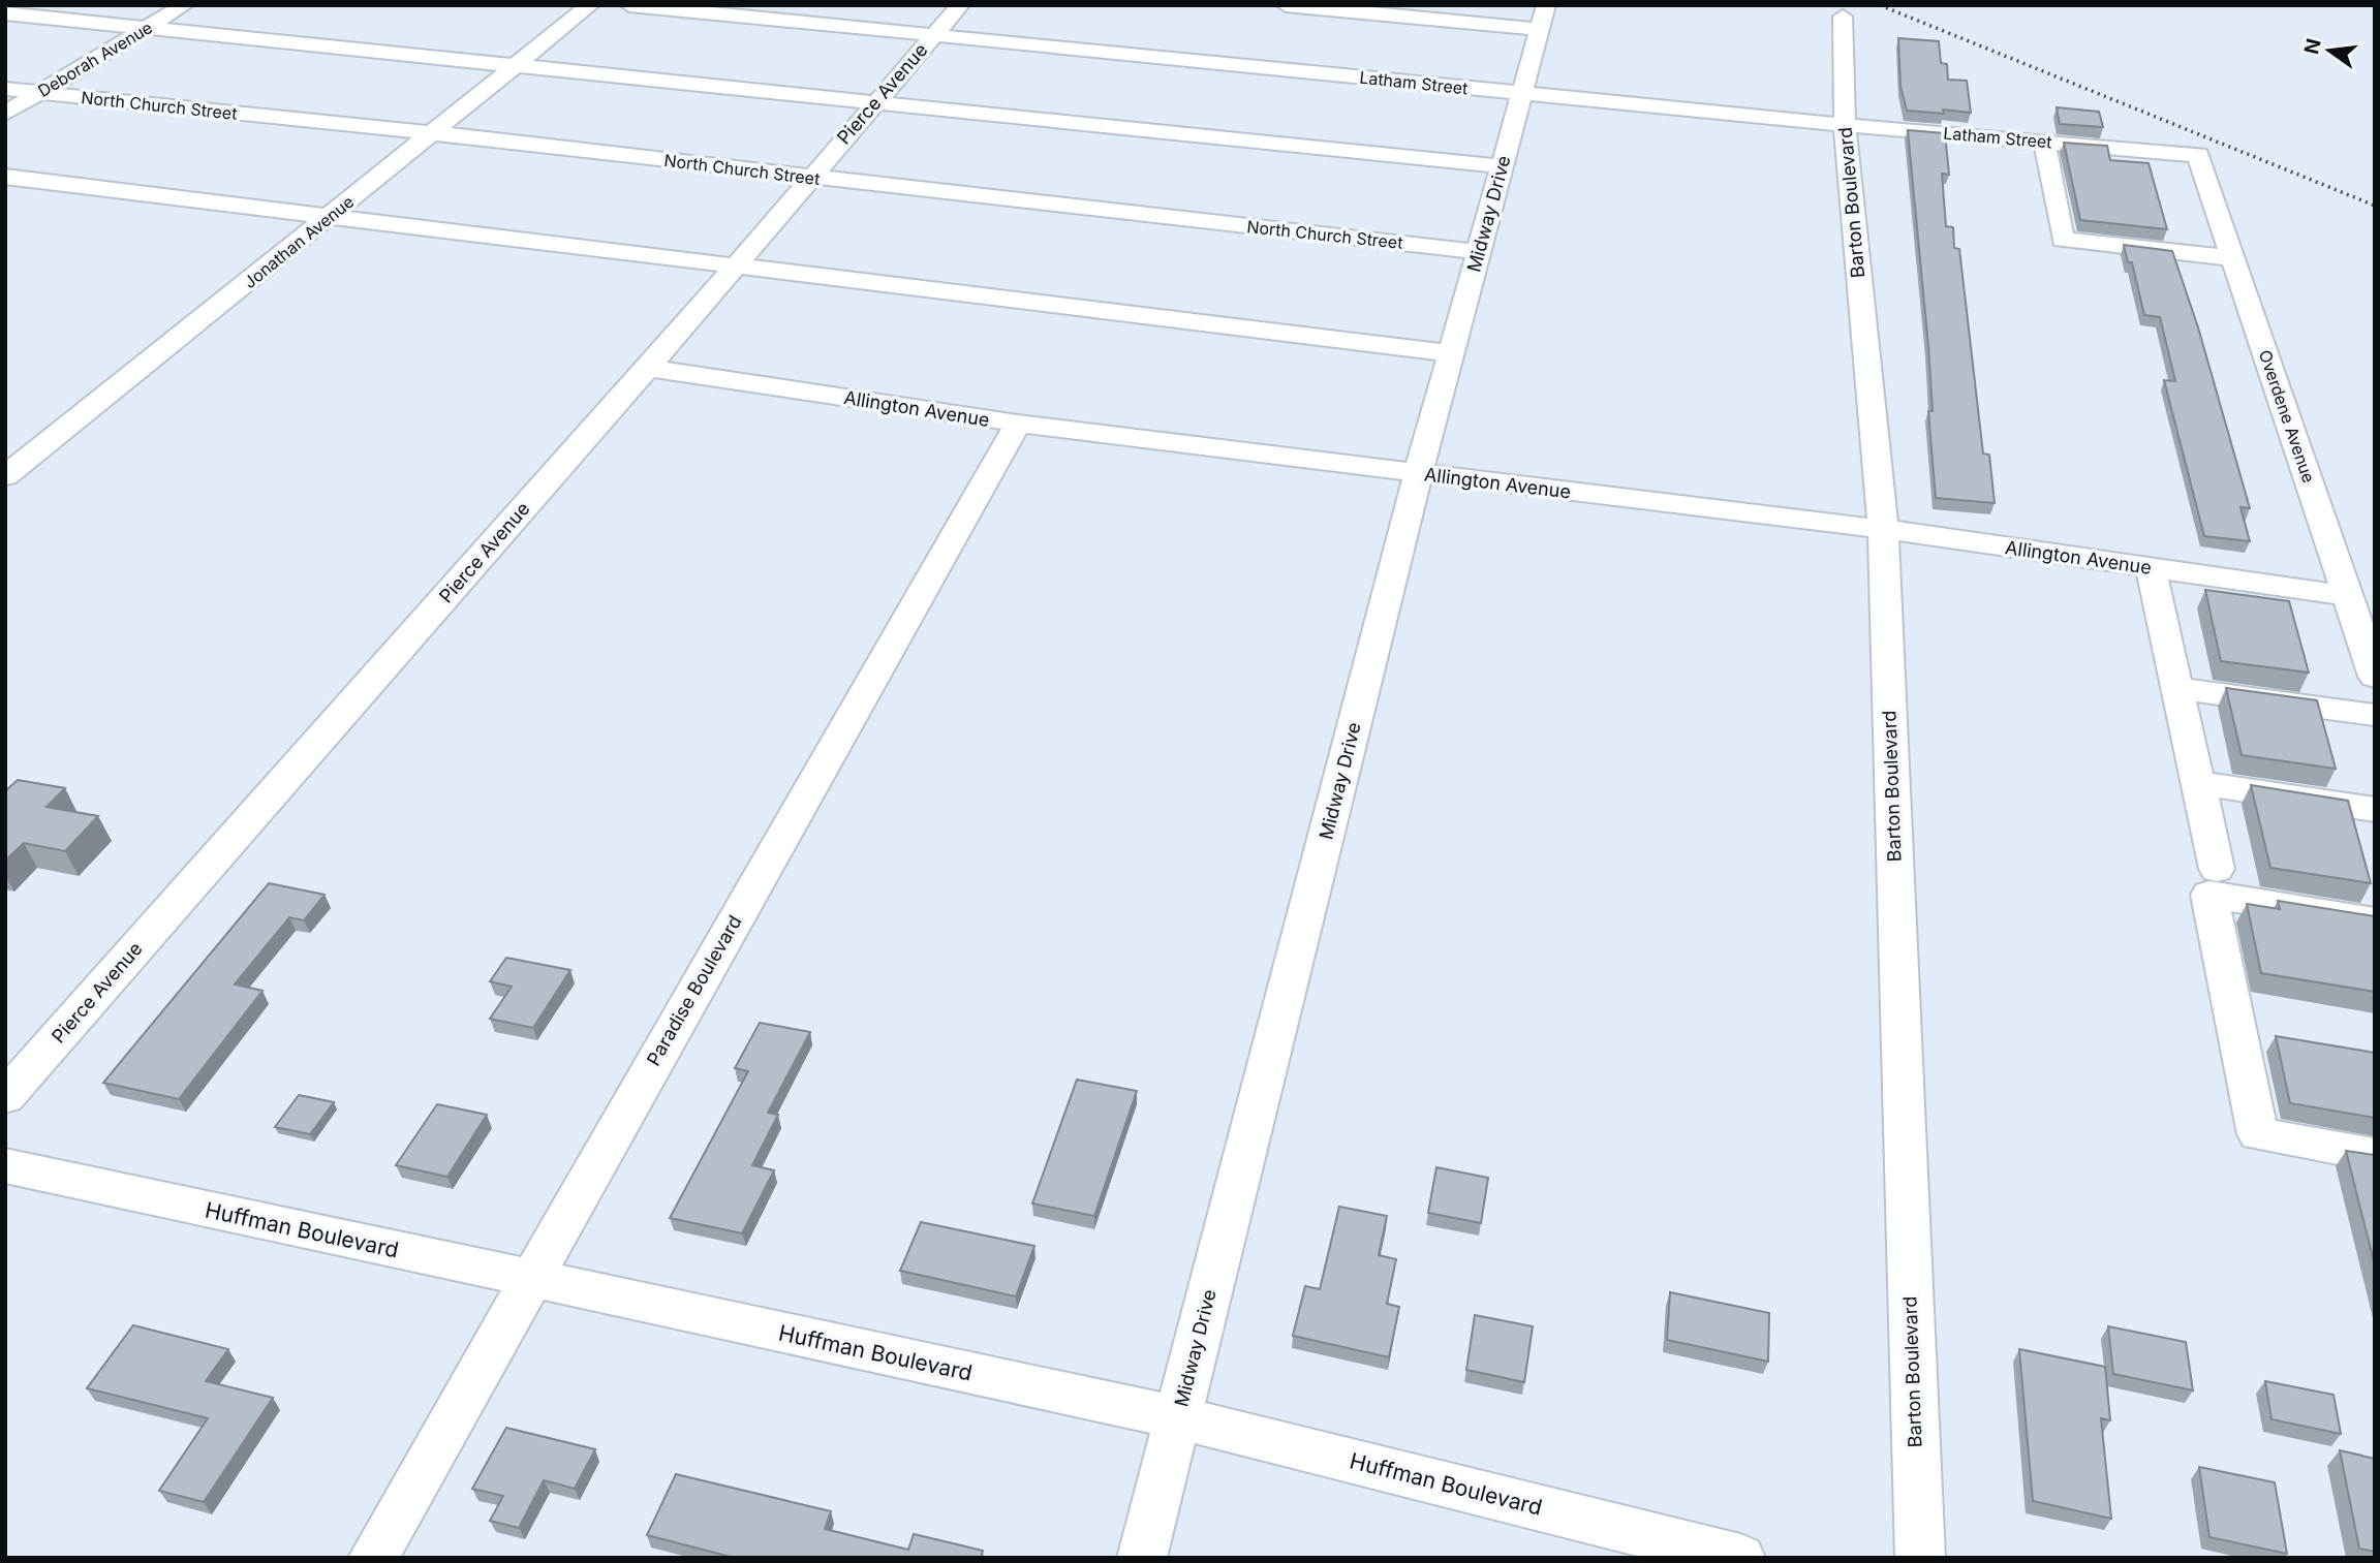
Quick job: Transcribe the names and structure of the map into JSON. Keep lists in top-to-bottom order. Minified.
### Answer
{"streets":{"street":["Deborah Avenue","Latham Street","Pierce Avenue","North Church Street","Barton Boulevard","Midway Drive","Jonathan Avenue","Allington Avenue","Overdene Avenue","Paradise Boulevard","Huffman Boulevard"]},"crossings":[["Deborah Avenue","North Church Street"],["Latham Street","Pierce Avenue"],["Latham Street","Barton Boulevard"],["Latham Street","Midway Drive"],["Latham Street","Overdene Avenue"],["Pierce Avenue","North Church Street"],["Pierce Avenue","Allington Avenue"],["North Church Street","Midway Drive"],["North Church Street","Jonathan Avenue"],["Barton Boulevard","Allington Avenue"],["Midway Drive","Allington Avenue"],["Midway Drive","Huffman Boulevard"],["Allington Avenue","Overdene Avenue"],["Allington Avenue","Paradise Boulevard"],["Paradise Boulevard","Huffman Boulevard"]],"north":"left"}
